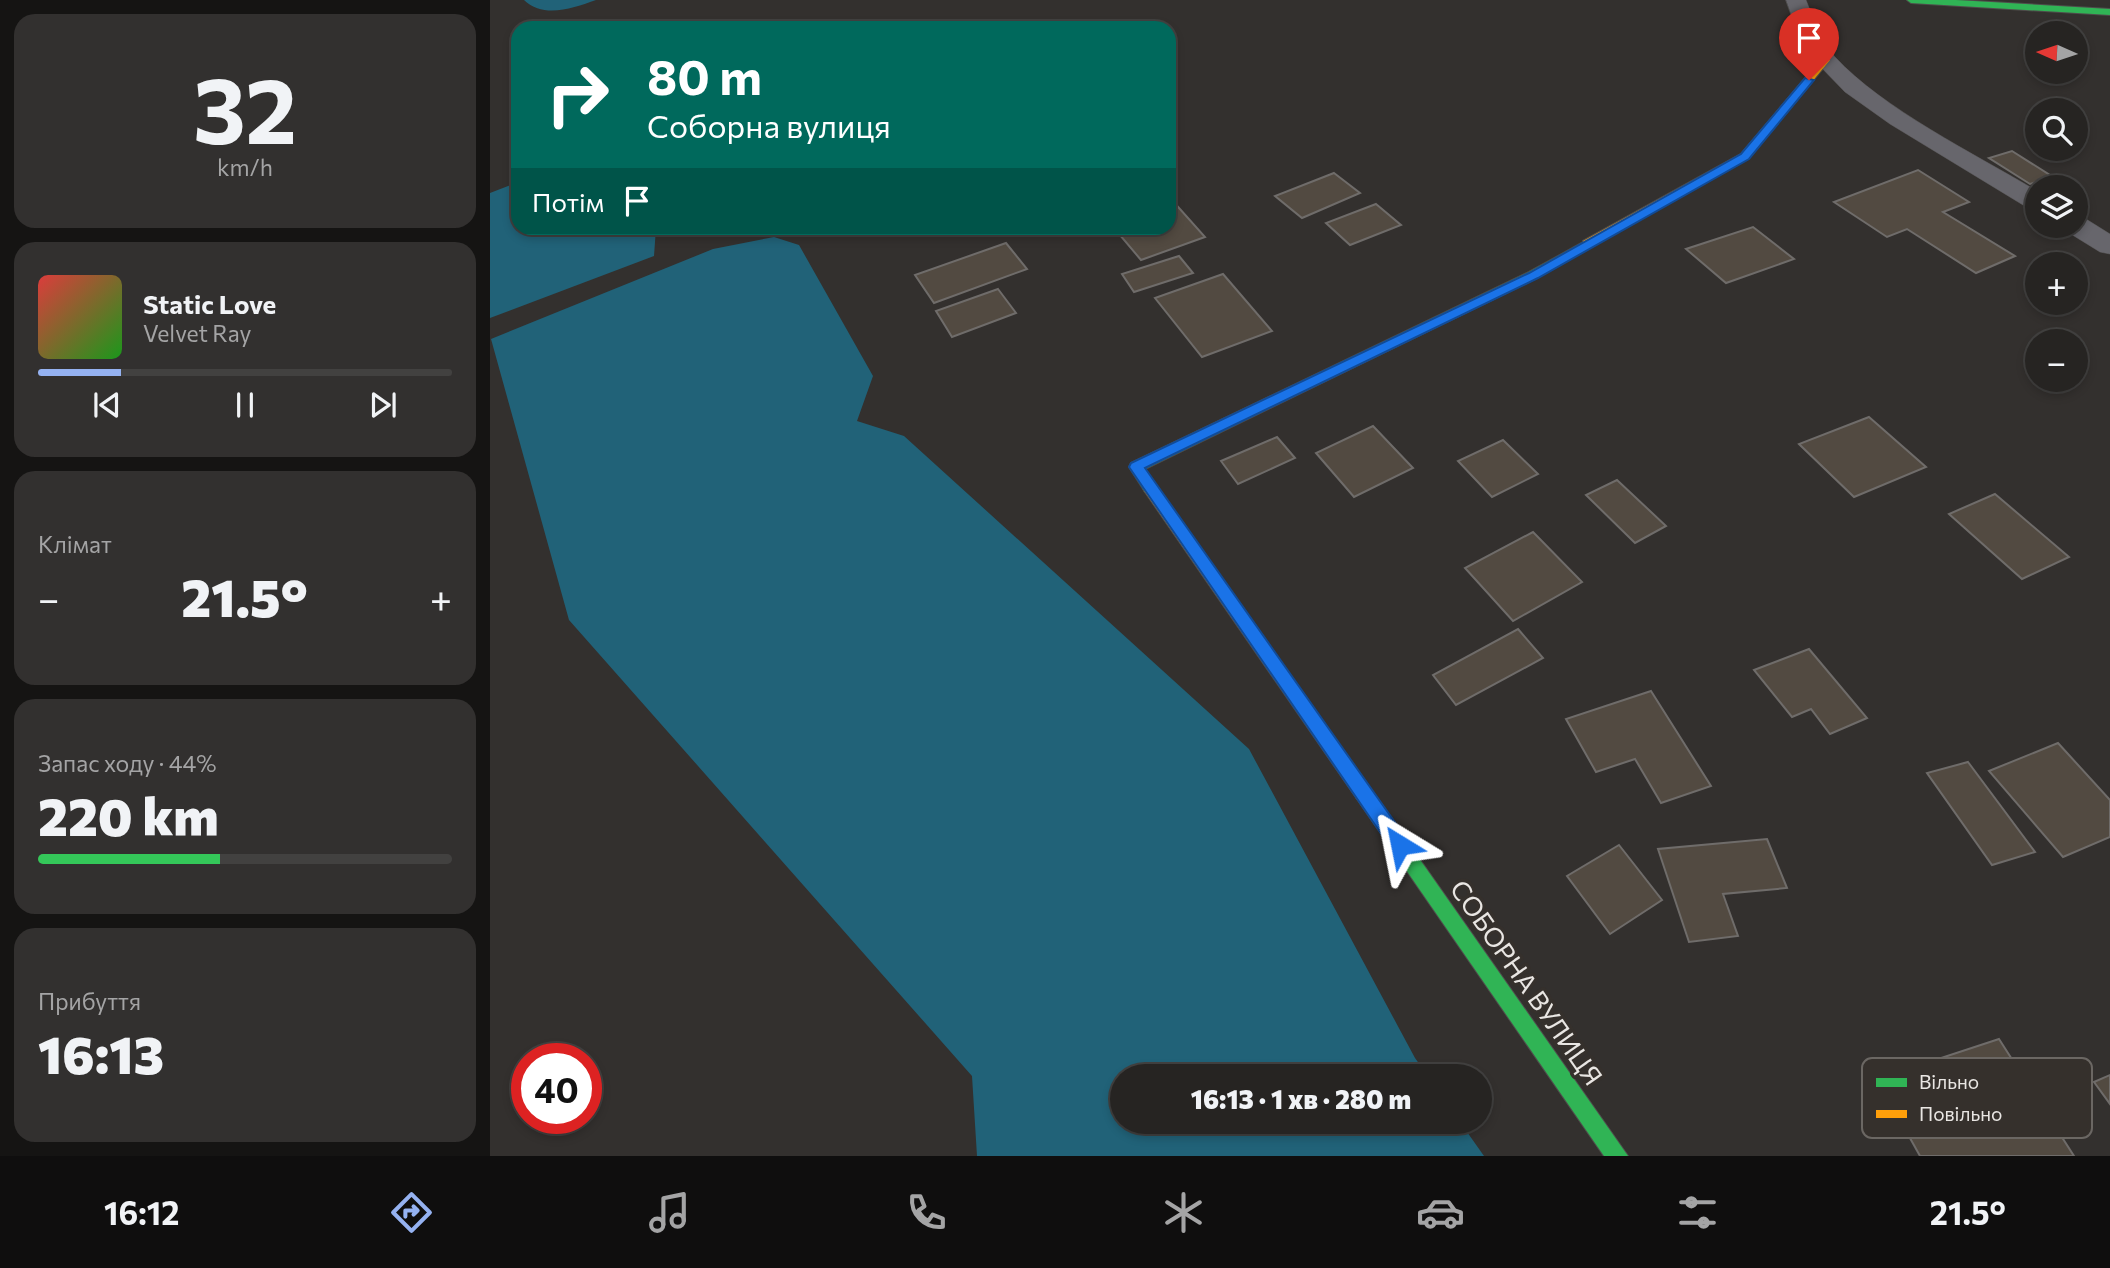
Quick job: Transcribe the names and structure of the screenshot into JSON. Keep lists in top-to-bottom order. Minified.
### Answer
{"streets":{"street":["СОБОРНА ВУЛИЦЯ"]},"legend":["Вільно","Повільно"],"north":"left","page":{"tile":[["32","km/h"],"Клімат",["Запас ходу · 44%","220 km"],["Прибуття","16:13"]],"map_buttons":["+","−"],"turn":["80 m","Соборна вулиця"],"then":"Потім","song":["Static Love","Velvet Ray"],"heat":["−","21.5°","+"],"limit":"40","trip":"16:13 · 1 хв · 280 m","tabs":["16:12","21.5°"]}}
